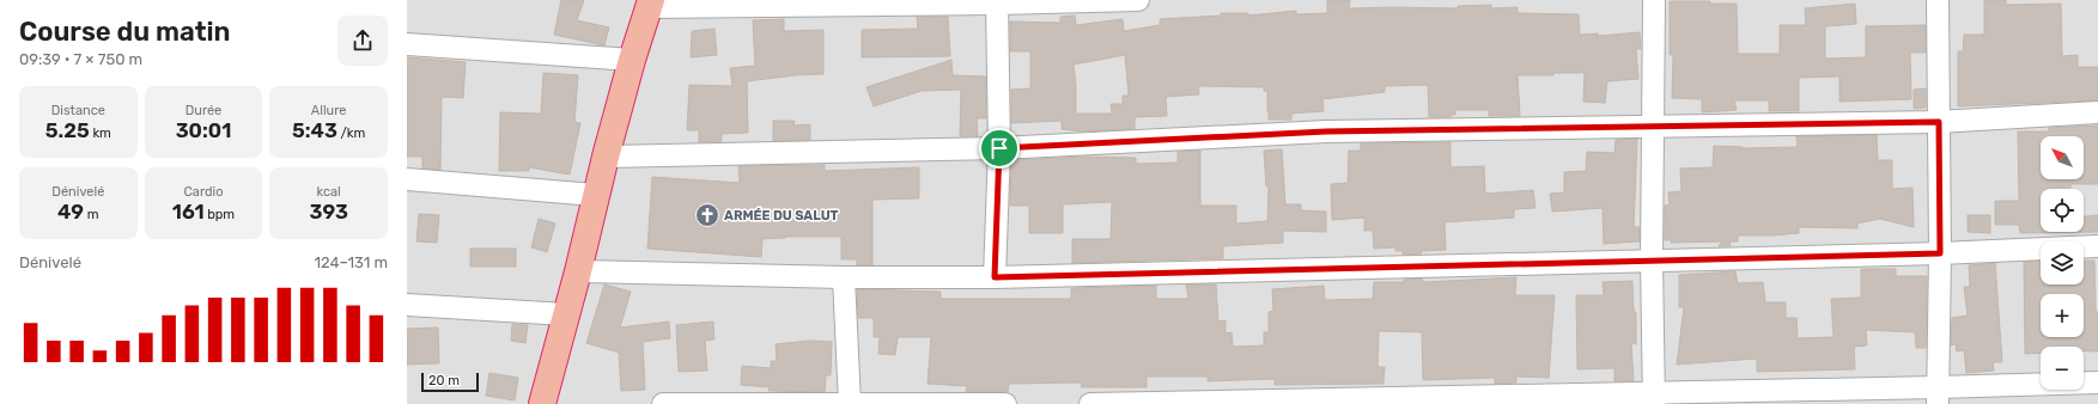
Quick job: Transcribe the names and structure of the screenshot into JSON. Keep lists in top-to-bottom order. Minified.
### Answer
{"places":{"church":["ARMÉE DU SALUT"]},"scale_bar":"20 m","north":"top left","page":{"heading":["Course du matin","09:39 · 7 × 750 m"],"stats":[["Distance","5.25 km"],["Durée","30:01"],["Allure","5:43 /km"],["Dénivelé","49 m"],["Cardio","161 bpm"],["kcal","393"]],"map_buttons":["+","−"],"chart":["Dénivelé","124–131 m"],"scale":"20 m"}}
